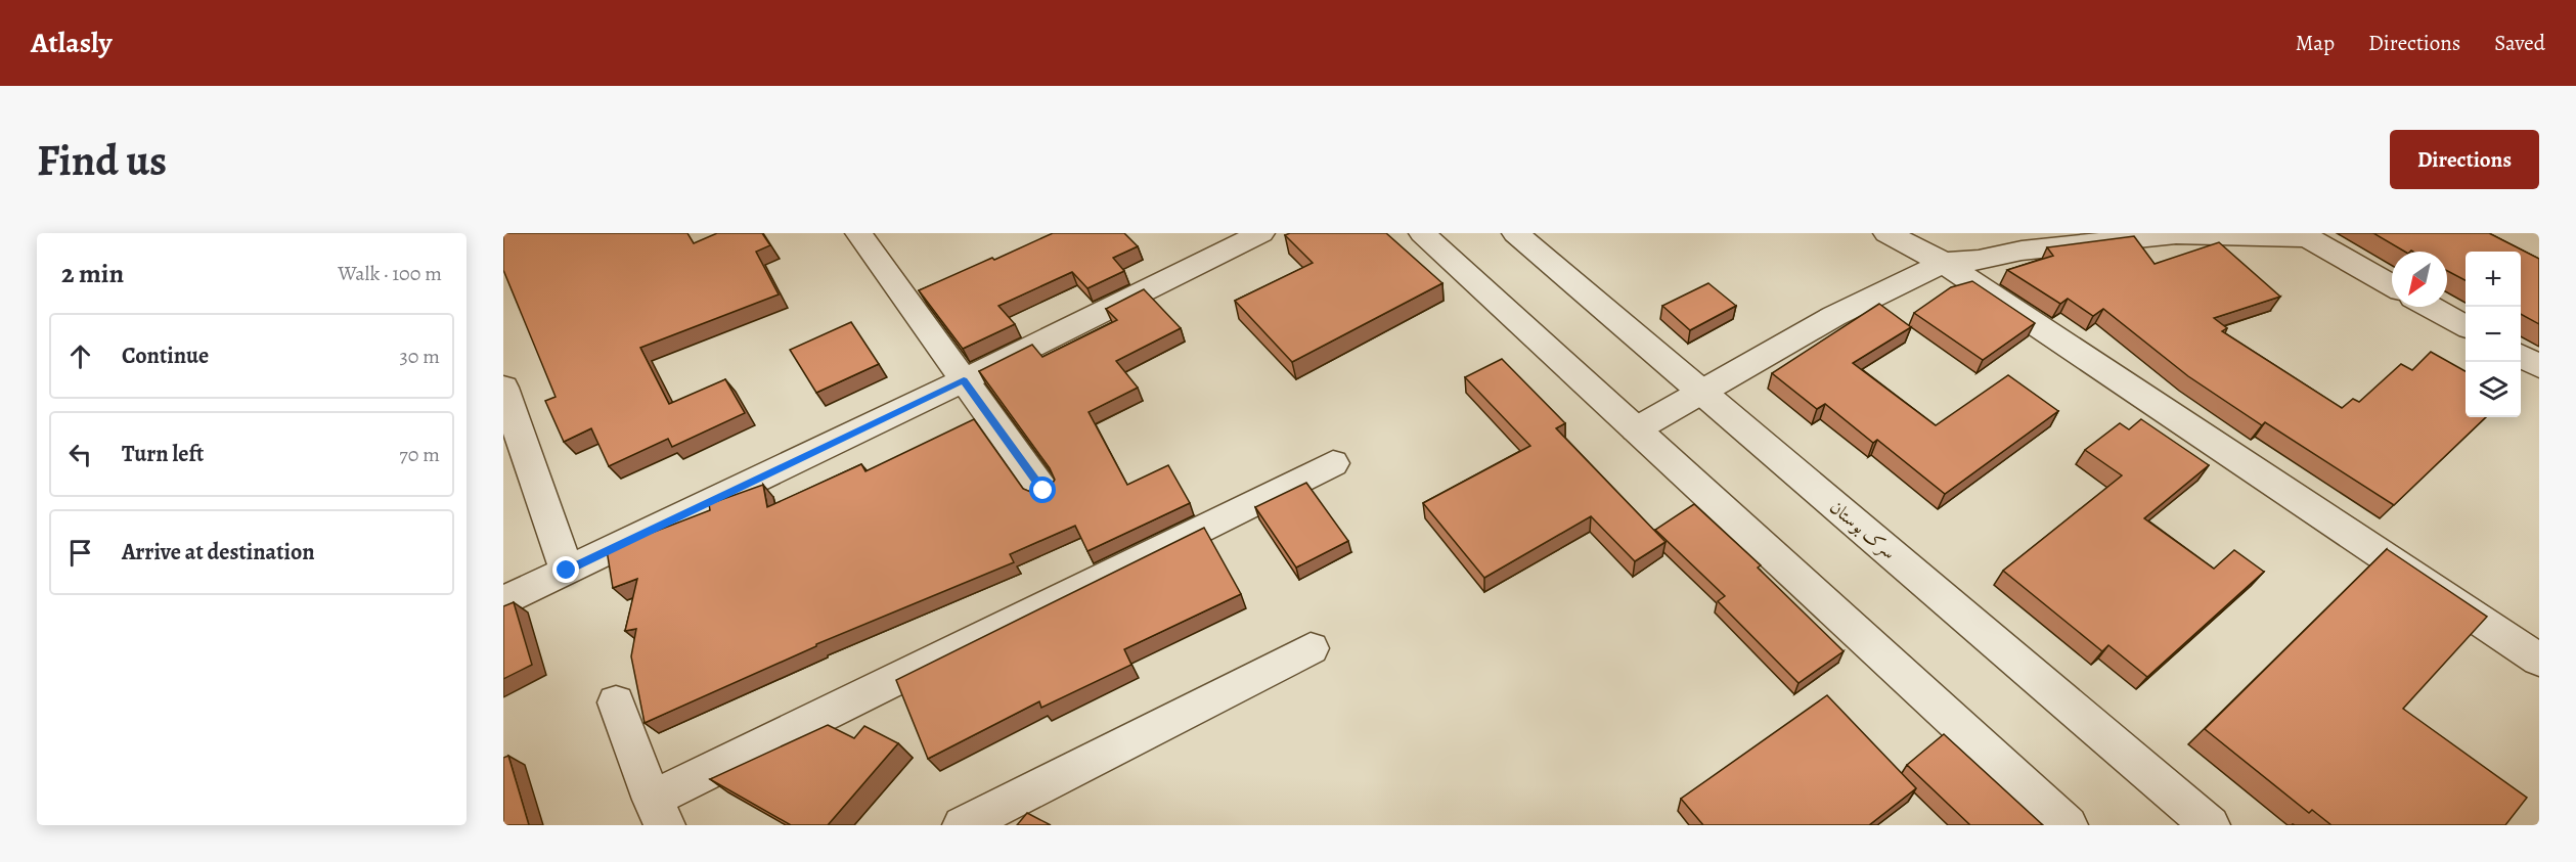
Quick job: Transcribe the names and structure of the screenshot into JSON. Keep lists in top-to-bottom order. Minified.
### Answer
{"streets":{"street":["سرک بوستان"]},"north":"bottom left","page":{"header":"Atlasly","nav":["Map","Directions","Saved"],"buttons":"Directions","title":"Find us","heading":["2 min","Walk · 100 m"],"map_buttons":["+","−"],"list":[["Continue","30 m"],["Turn left","70 m"],"Arrive at destination"]}}
